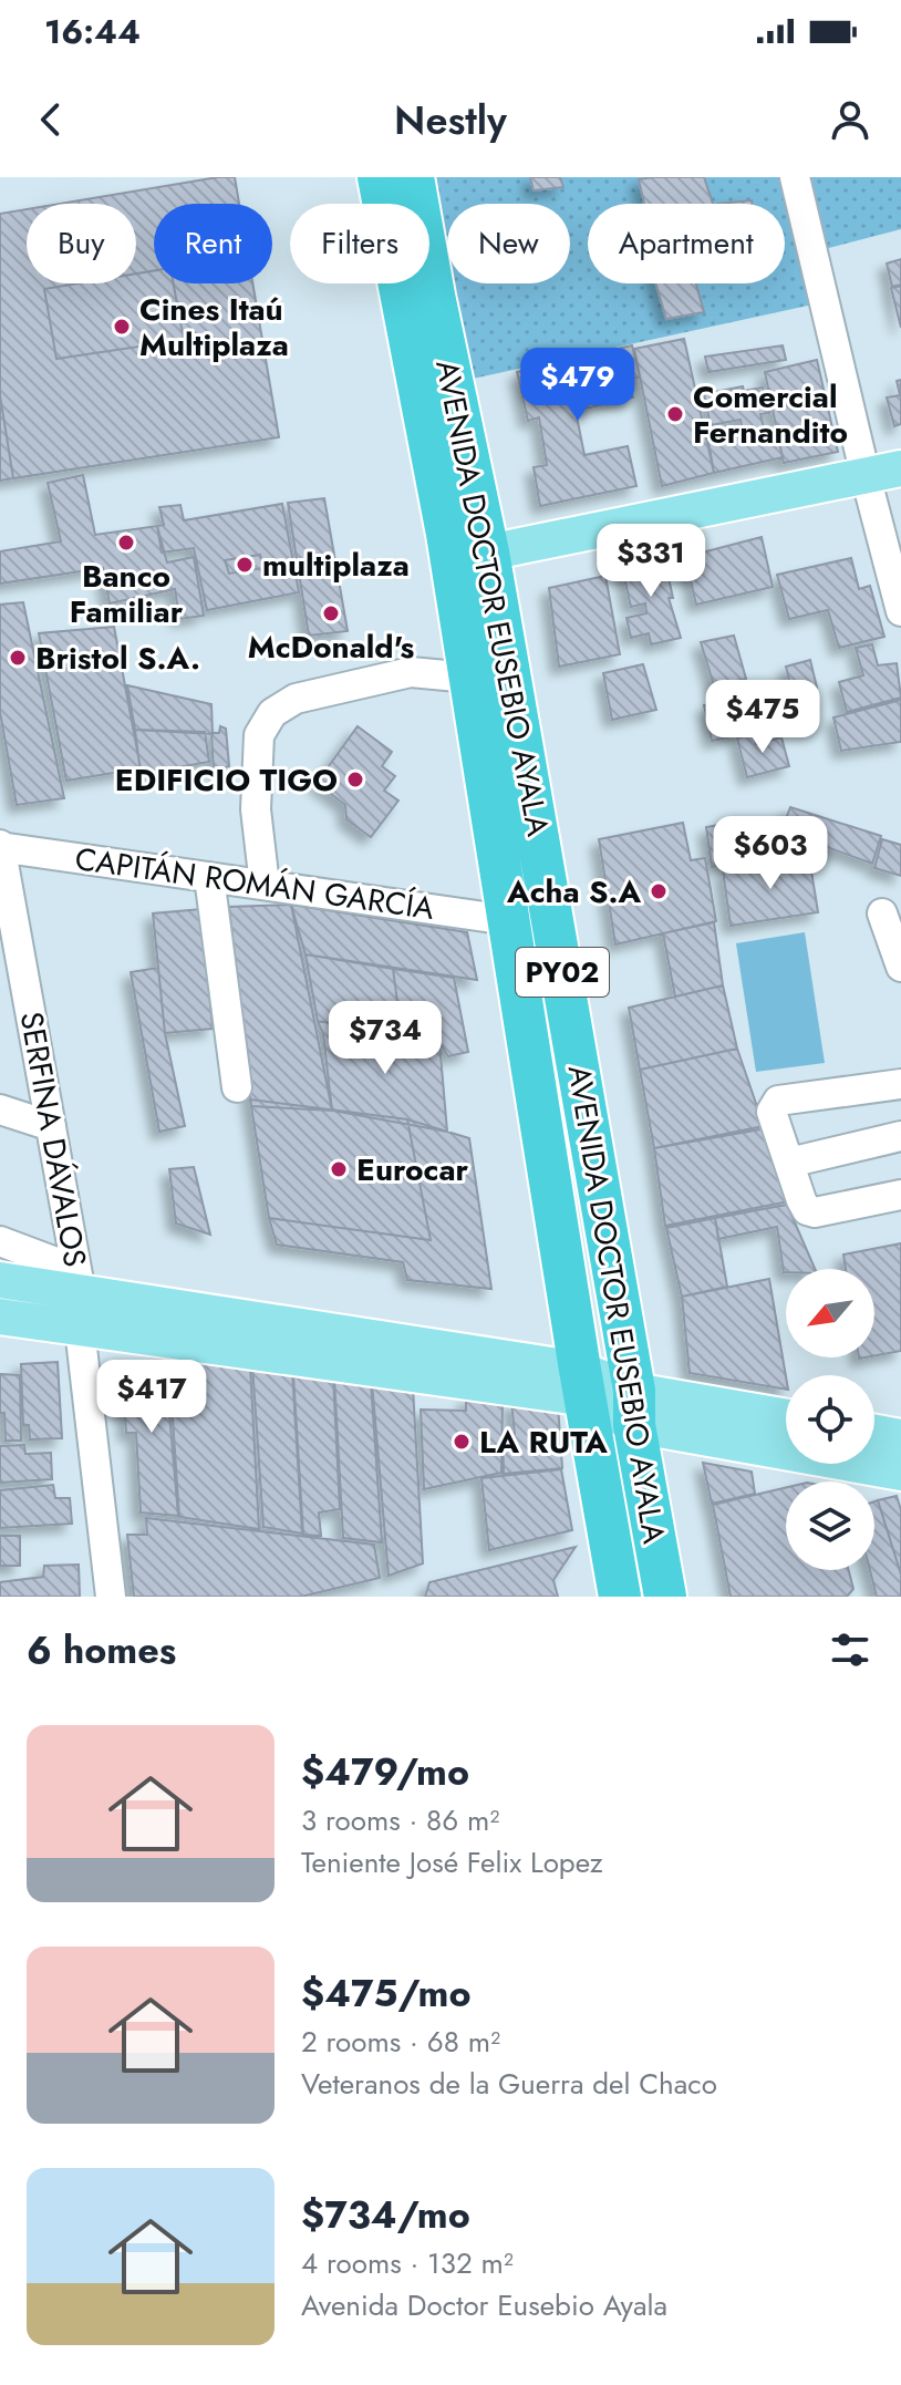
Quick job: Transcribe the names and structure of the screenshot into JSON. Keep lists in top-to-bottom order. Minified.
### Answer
{"streets":{"highway":["AVENIDA DOCTOR EUSEBIO AYALA","PY02"],"street":["CAPITÁN ROMÁN GARCÍA","SERFINA DÁVALOS"]},"crossings":[["AVENIDA DOCTOR EUSEBIO AYALA","CAPITÁN ROMÁN GARCÍA"],["CAPITÁN ROMÁN GARCÍA","SERFINA DÁVALOS"]],"places":["Cines Itaú Multiplaza","Comercial Fernandito","Banco Familiar","multiplaza","McDonald's","Bristol S.A.","EDIFICIO TIGO","Acha S.A","Eurocar","LA RUTA"],"north":"bottom left","page":{"status":"16:44","header":"Nestly","chip":["Buy","Rent","Filters","New","Apartment"],"price":["$479","$331","$475","$603","$734","$417"],"heading":"6 homes","list":[{"name":"$479/mo","note":"3 rooms · 86 m² · Teniente José Felix Lopez"},{"name":"$475/mo","note":"2 rooms · 68 m² · Veteranos de la Guerra del Chaco"},{"name":"$734/mo","note":"4 rooms · 132 m² · Avenida Doctor Eusebio Ayala"}]}}
